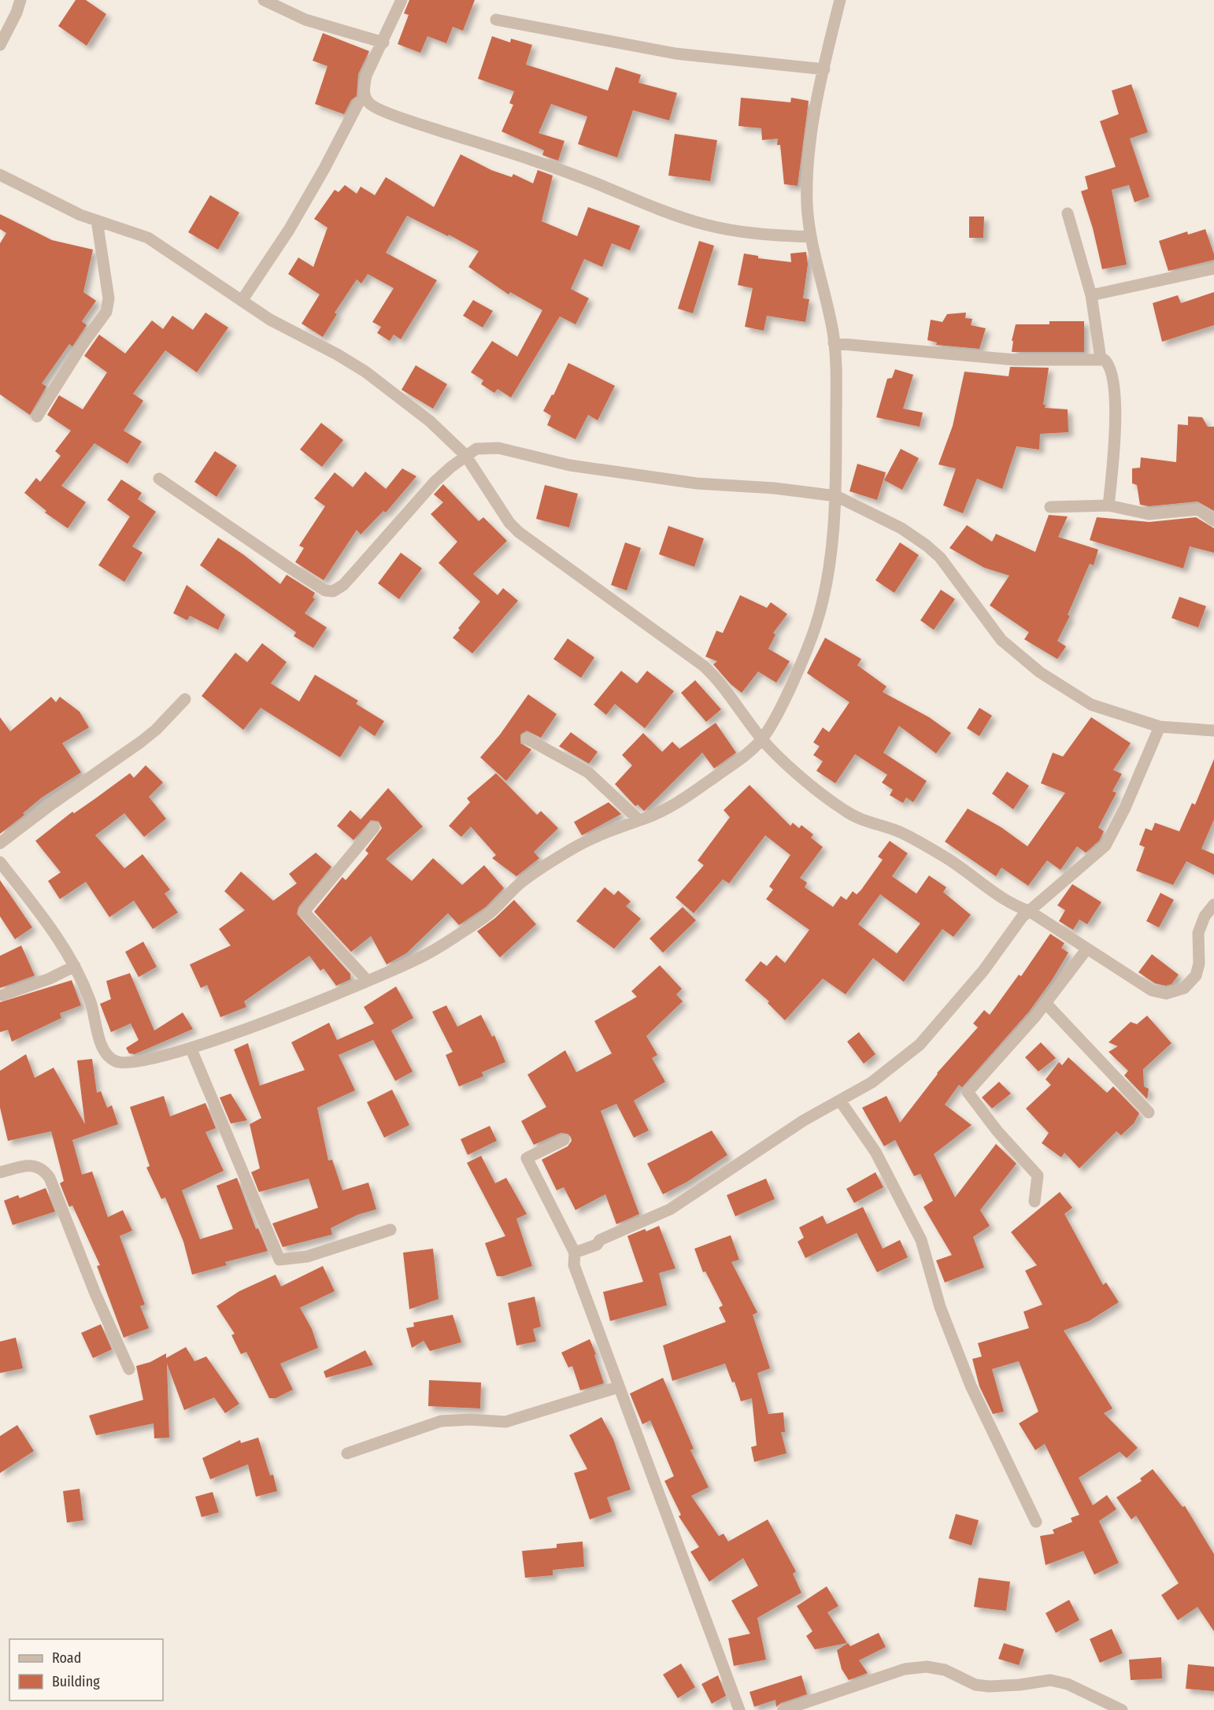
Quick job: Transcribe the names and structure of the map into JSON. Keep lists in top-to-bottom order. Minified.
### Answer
{"legend":["Road","Building"]}
